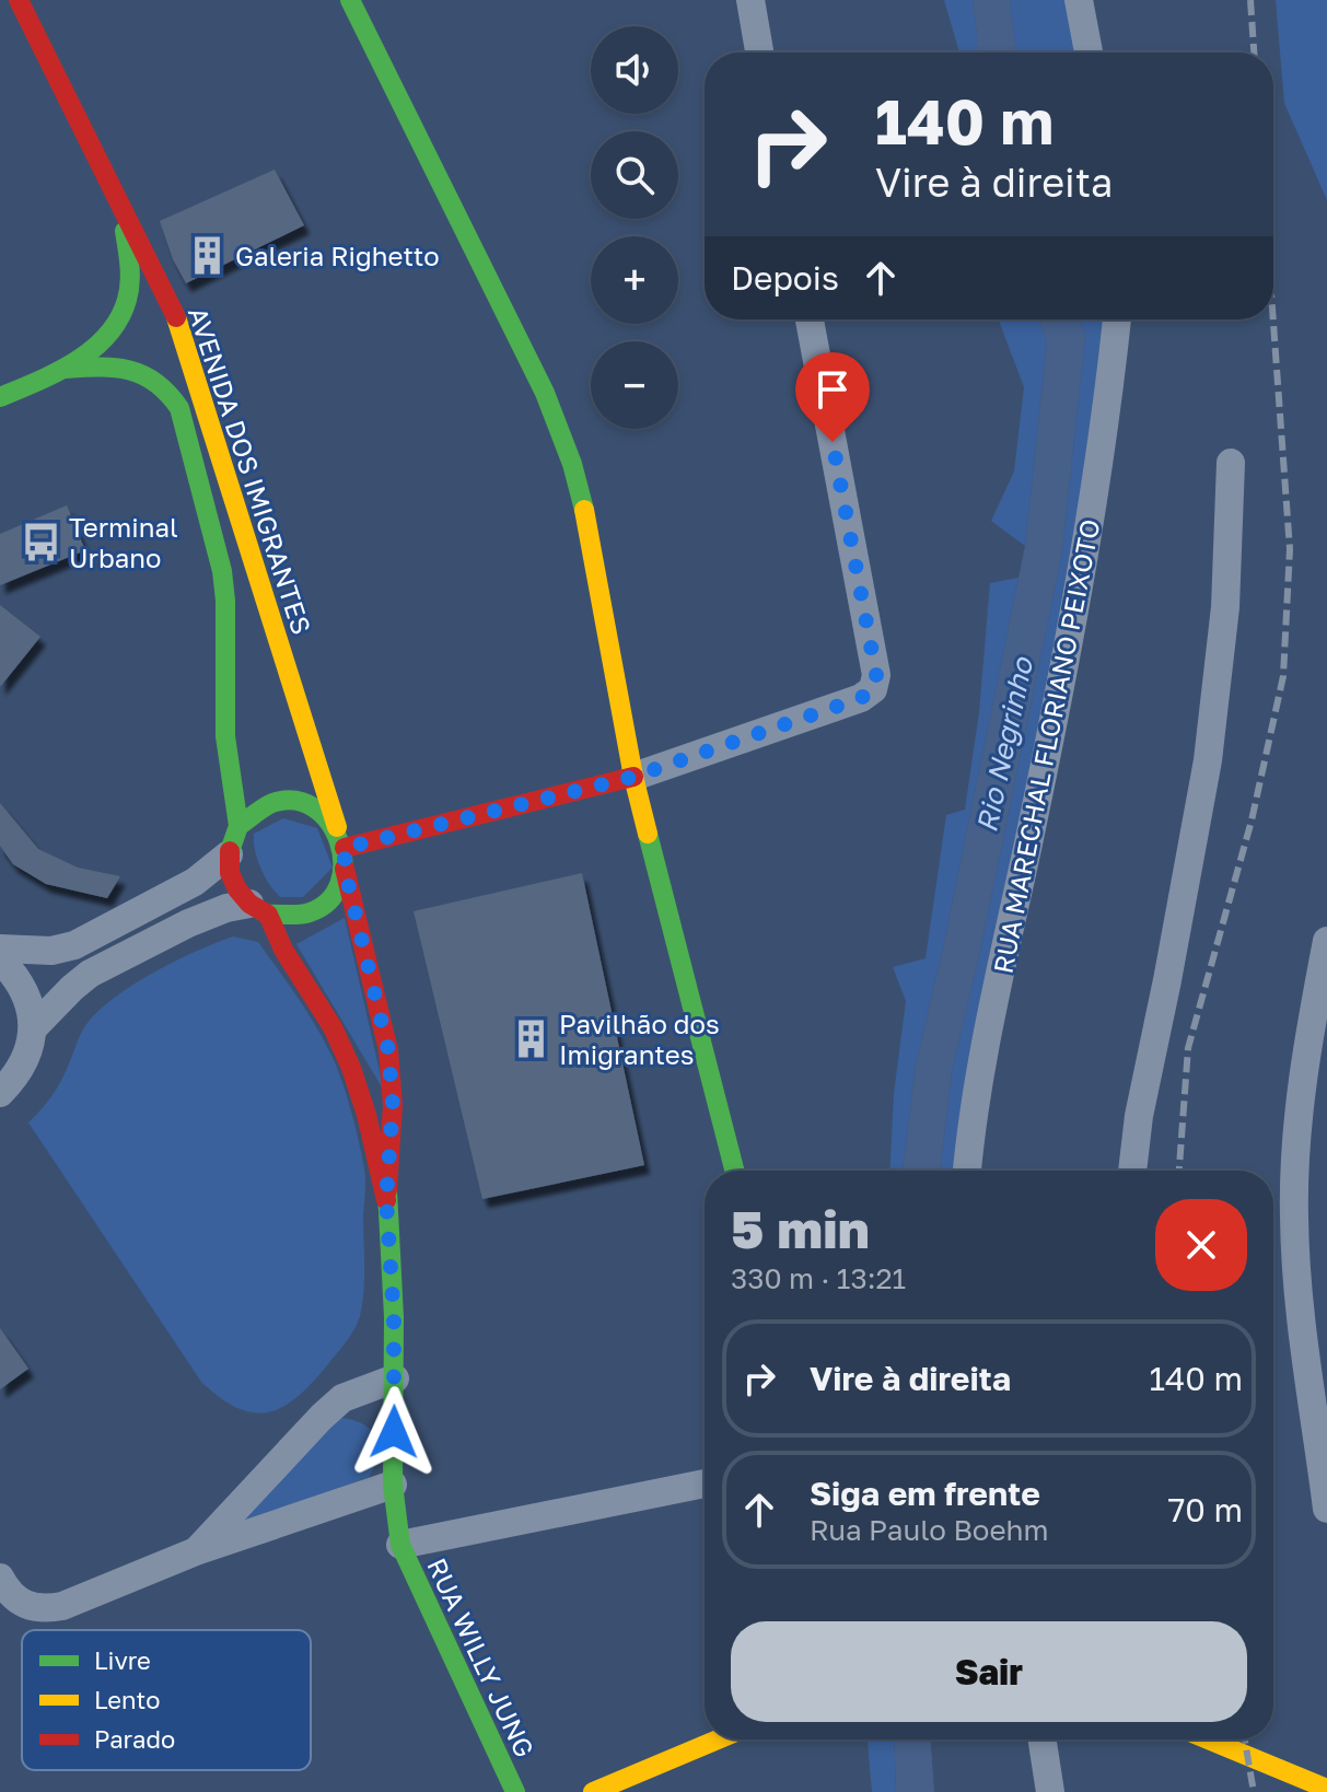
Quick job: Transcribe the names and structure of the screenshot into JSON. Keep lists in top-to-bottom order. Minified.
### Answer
{"streets":{"main road":["AVENIDA DOS IMIGRANTES","RUA WILLY JUNG"],"street":["RUA MARECHAL FLORIANO PEIXOTO"]},"water":["Rio Negrinho"],"places":{"building":["Galeria Righetto","Pavilhão dos Imigrantes"],"bus stop":["Terminal Urbano"]},"legend":["Livre","Lento","Parado"],"page":{"map_buttons":["+","−"],"turn":["140 m","Vire à direita"],"then":"Depois","heading":["5 min","330 m · 13:21"],"list":[{"name":"Vire à direita","value":"140 m"},{"name":"Siga em frente","note":"Rua Paulo Boehm","value":"70 m"}],"buttons":"Sair"}}
